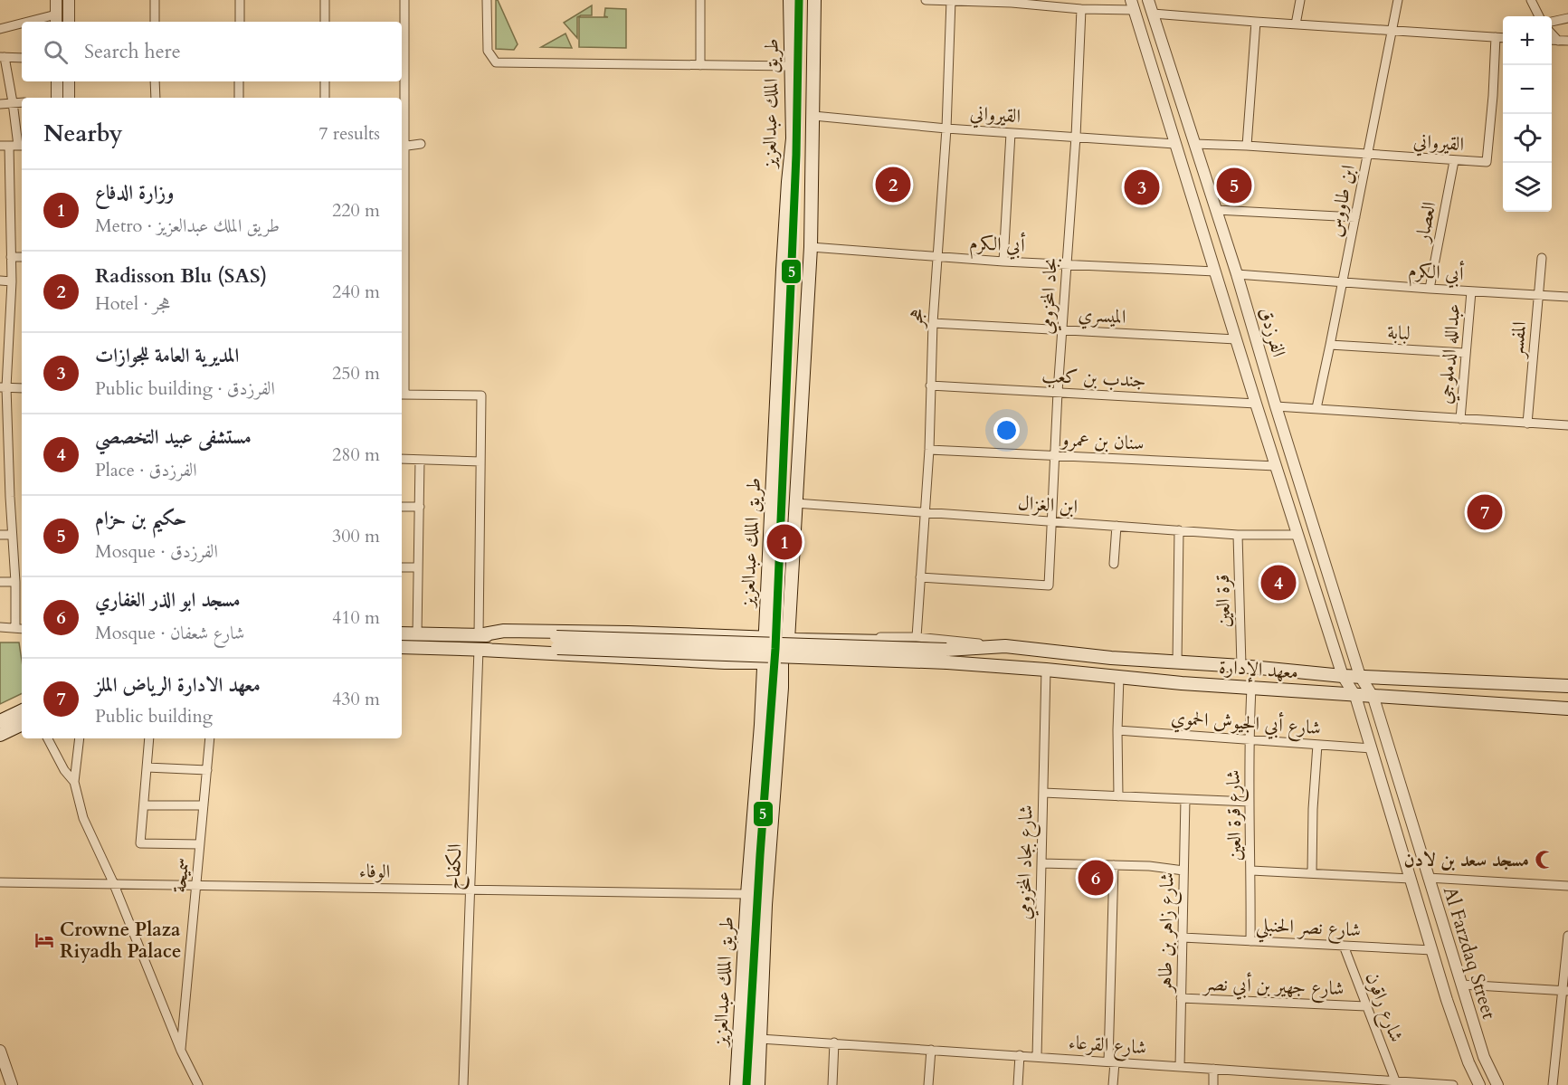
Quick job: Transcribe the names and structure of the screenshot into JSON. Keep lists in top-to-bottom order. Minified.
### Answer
{"streets":{"main road":["طريق الملك عبدالعزيز","معهد الإدارة"],"street":["القيرواني","ابن طاووس","العصار","أبي الكرم","بجاد المخزومي","الميسري","هجر","الفرزدق","لبابة","المفسر","عبدالله الدملوجي","جندب بن كعب","سنان بن عمرو","ابن الغزال","قرة العين","شارع أبي الجيوش الحموي","شارع قرة العين","شارع بجاد المخزومي","الكفاح","الوفاء","سميحة","شارع نصر الحنبلي","شارع زاهر بن طاهر","Al Farzdaq Street","شارع جهير بن أبي نصر","شارع راقون","شارع القرعاء"]},"crossings":[["طريق الملك عبدالعزيز","القيرواني"],["طريق الملك عبدالعزيز","أبي الكرم"],["طريق الملك عبدالعزيز","ابن الغزال"],["طريق الملك عبدالعزيز","الوفاء"],["طريق الملك عبدالعزيز","شارع القرعاء"],["القيرواني","ابن طاووس"],["القيرواني","العصار"],["القيرواني","بجاد المخزومي"],["القيرواني","هجر"],["القيرواني","الفرزدق"],["ابن طاووس","أبي الكرم"],["ابن طاووس","لبابة"],["العصار","أبي الكرم"],["أبي الكرم","بجاد المخزومي"],["أبي الكرم","هجر"],["أبي الكرم","الفرزدق"],["أبي الكرم","المفسر"],["أبي الكرم","عبدالله الدملوجي"],["بجاد المخزومي","الميسري"],["بجاد المخزومي","هجر"],["بجاد المخزومي","جندب بن كعب"],["بجاد المخزومي","سنان بن عمرو"],["بجاد المخزومي","ابن الغزال"],["الميسري","هجر"],["الميسري","الفرزدق"],["هجر","جندب بن كعب"],["هجر","سنان بن عمرو"],["هجر","ابن الغزال"],["الفرزدق","جندب بن كعب"],["الفرزدق","سنان بن عمرو"],["الفرزدق","ابن الغزال"],["الفرزدق","معهد الإدارة"],["الفرزدق","Al Farzdaq Street"],["لبابة","عبدالله الدملوجي"],["ابن الغزال","قرة العين"],["قرة العين","معهد الإدارة"],["معهد الإدارة","شارع قرة العين"],["معهد الإدارة","شارع بجاد المخزومي"],["معهد الإدارة","Al Farzdaq Street"],["شارع أبي الجيوش الحموي","شارع قرة العين"],["شارع أبي الجيوش الحموي","Al Farzdaq Street"],["شارع قرة العين","شارع نصر الحنبلي"],["شارع بجاد المخزومي","شارع القرعاء"],["الكفاح","الوفاء"],["الوفاء","سميحة"],["شارع نصر الحنبلي","شارع زاهر بن طاهر"],["شارع نصر الحنبلي","Al Farzdaq Street"],["شارع نصر الحنبلي","شارع راقون"],["شارع زاهر بن طاهر","شارع جهير بن أبي نصر"],["شارع زاهر بن طاهر","شارع القرعاء"],["شارع جهير بن أبي نصر","شارع راقون"],["شارع راقون","شارع القرعاء"]],"places":{"mosque":["مسجد سعد بن لادن"],"hotel":["Crowne Plaza Riyadh Palace"]},"lines":["transit line 5"],"page":{"map_buttons":["+","−"],"search":"Search here","heading":["Nearby","7 results"],"pins":["2","5","3","7","1","4","6"],"list":[{"mark":"1","name":"وزارة الدفاع","note":"Metro · طريق الملك عبدالعزيز","value":"220 m"},{"mark":"2","name":"Radisson Blu (SAS)","note":"Hotel · هجر","value":"240 m"},{"mark":"3","name":"المديرية العامة للجوازات","note":"Public building · الفرزدق","value":"250 m"},{"mark":"4","name":"مستشفى عبيد التخصصي","note":"Place · الفرزدق","value":"280 m"},{"mark":"5","name":"حكيم بن حزام","note":"Mosque · الفرزدق","value":"300 m"},{"mark":"6","name":"مسجد ابو الذر الغفاري","note":"Mosque · شارع شعفان","value":"410 m"},{"mark":"7","name":"معهد الادارة الرياض الملز","note":"Public building","value":"430 m"}]}}
